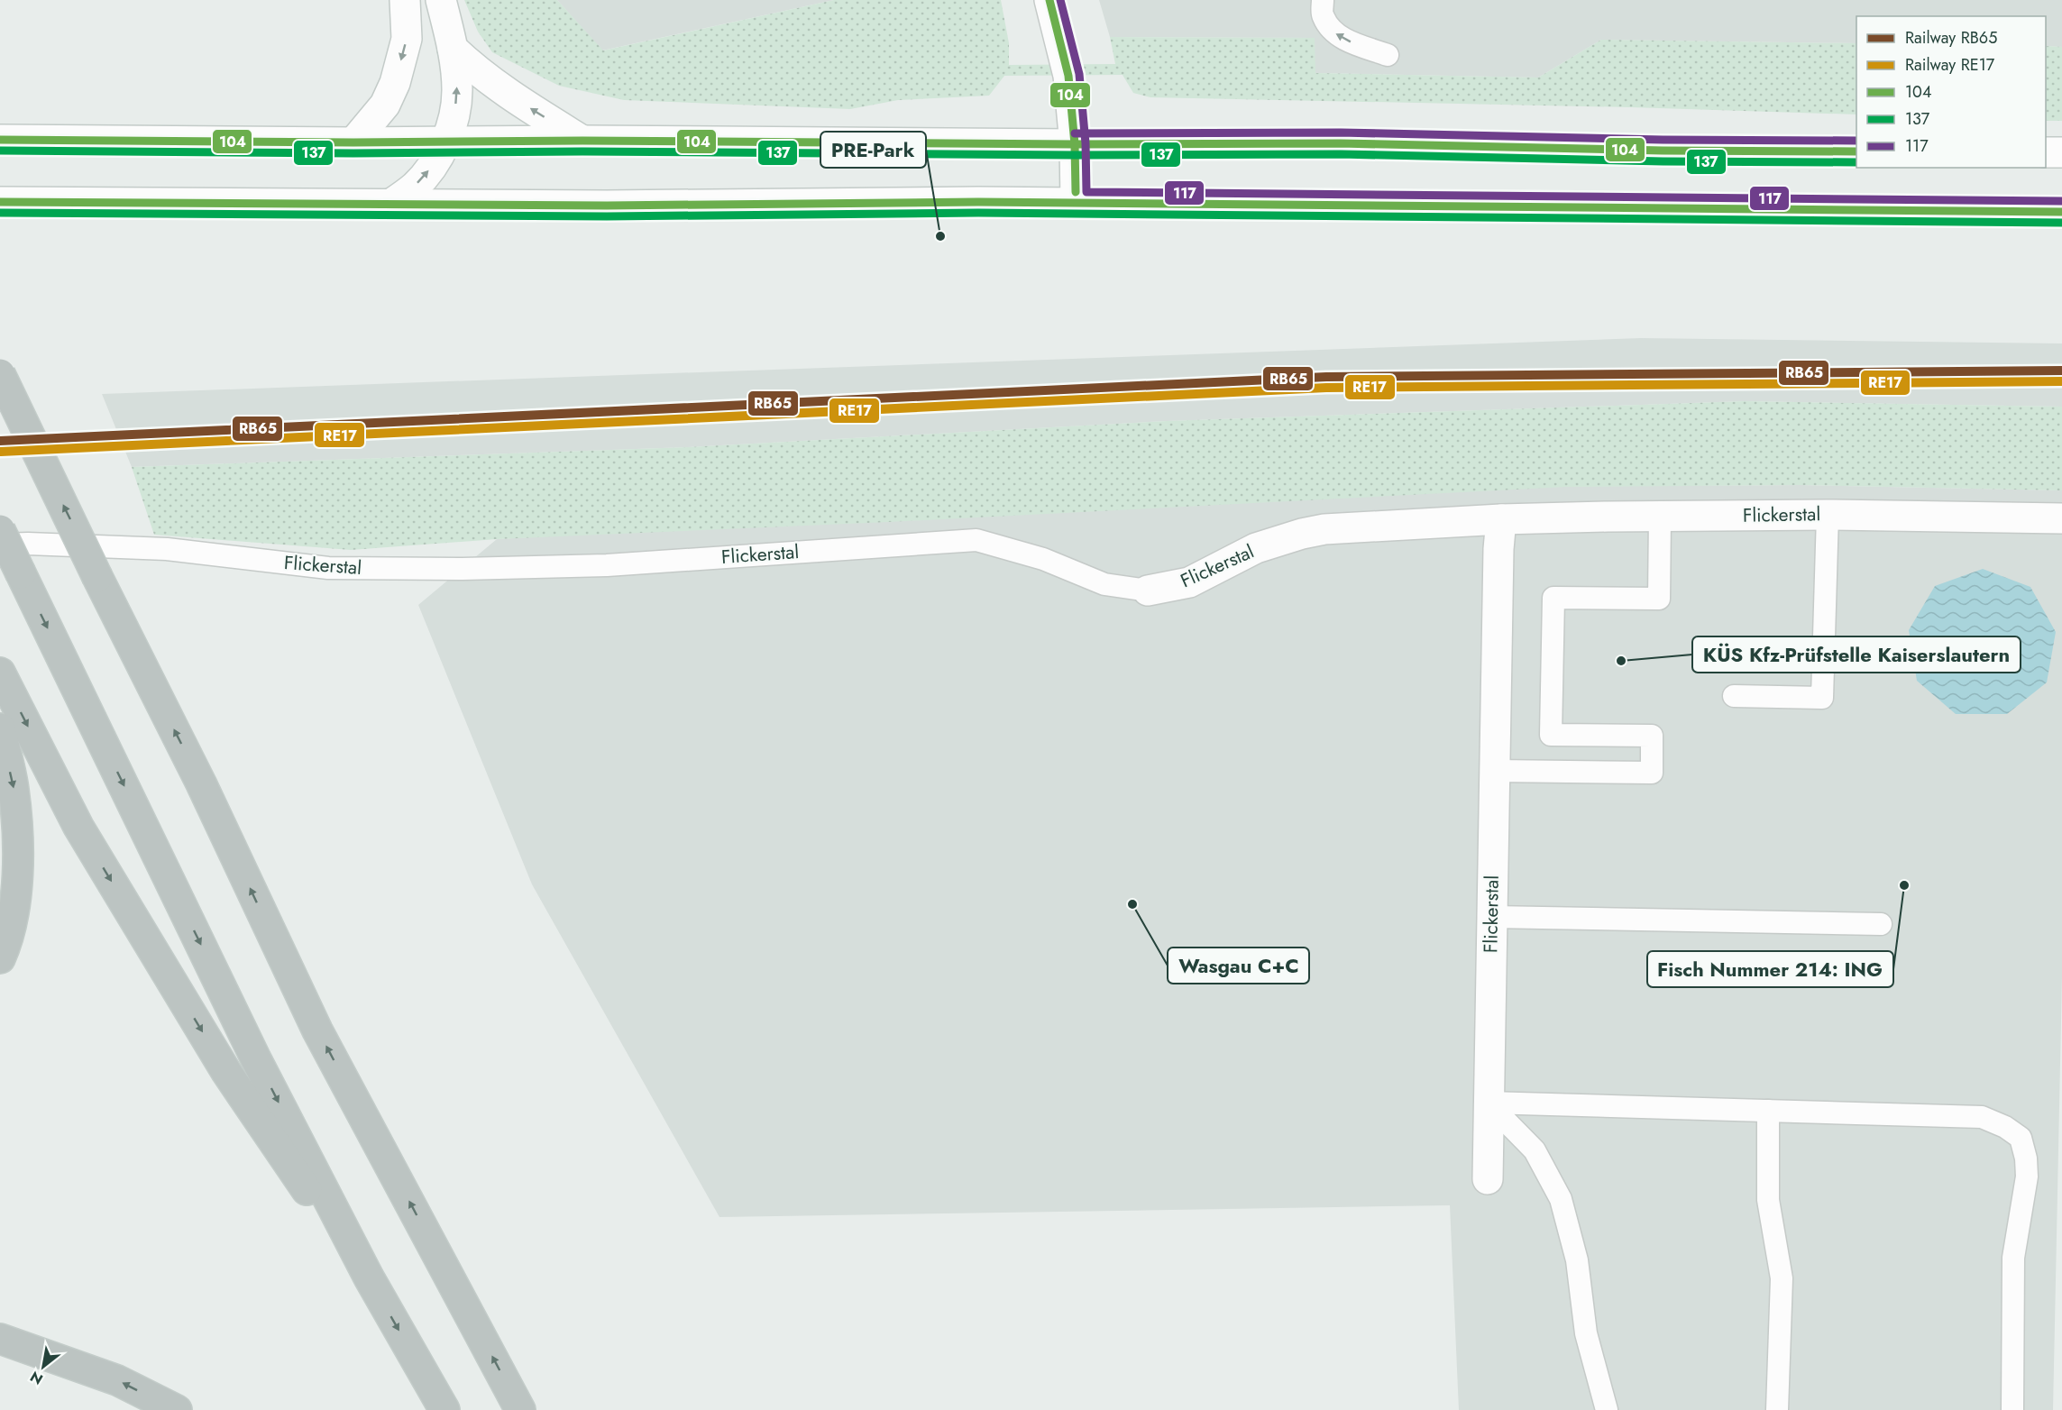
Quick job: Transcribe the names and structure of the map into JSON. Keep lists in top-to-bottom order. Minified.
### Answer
{"streets":{"main road":["Flickerstal"]},"places":["PRE-Park","KÜS Kfz-Prüfstelle Kaiserslautern","Fisch Nummer 214: ING","Wasgau C+C"],"lines":["transit line 104","transit line 117","transit line 137","rail line RB65","rail line RE17"],"legend":["Railway RB65","Railway RE17","104","137","117"],"north":"bottom left"}
